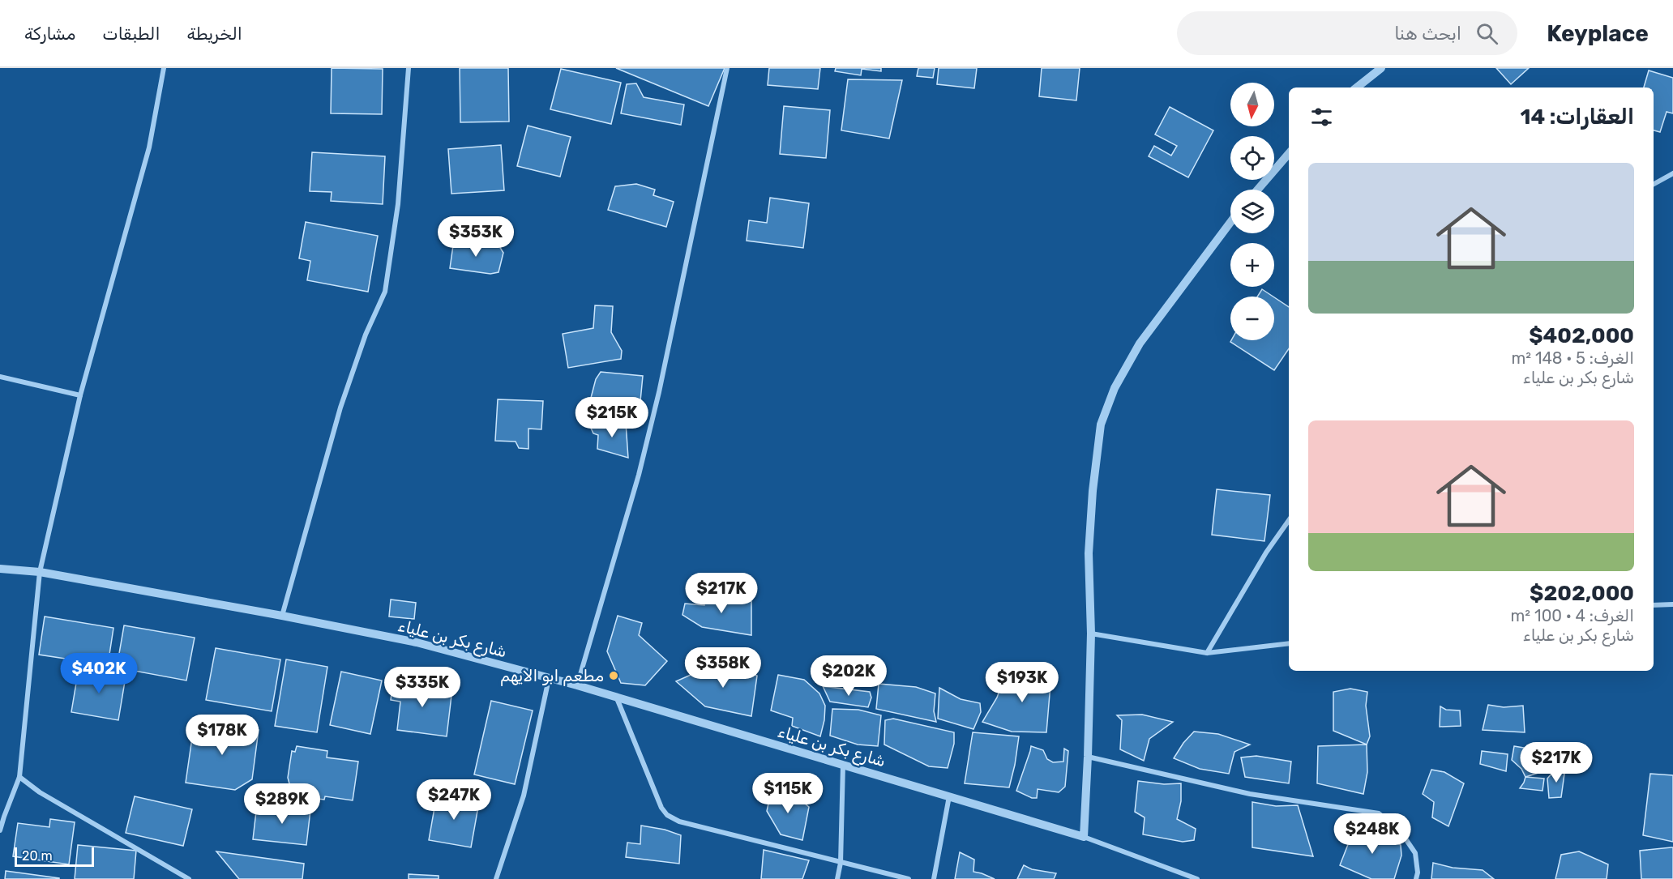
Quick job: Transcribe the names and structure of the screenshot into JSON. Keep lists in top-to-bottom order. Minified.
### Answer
{"streets":{"street":["شارع بكر بن علياء"]},"places":["مطعم ابو الايهم"],"scale_bar":"20 m","north":"bottom","page":{"header":"Keyplace","search":"ابحث هنا","nav":["الخريطة","الطبقات","مشاركة"],"map_buttons":["+","−"],"heading":"العقارات: 14","list":[{"name":"$402,000","note":"الغرف: 5 · 148 m² · شارع بكر بن علياء"},{"name":"$202,000","note":"الغرف: 4 · 100 m² · شارع بكر بن علياء"}],"price":["$353K","$215K","$217K","$358K","$402K","$202K","$193K","$335K","$178K","$217K","$115K","$247K","$289K","$248K"],"scale":"20 m"}}
